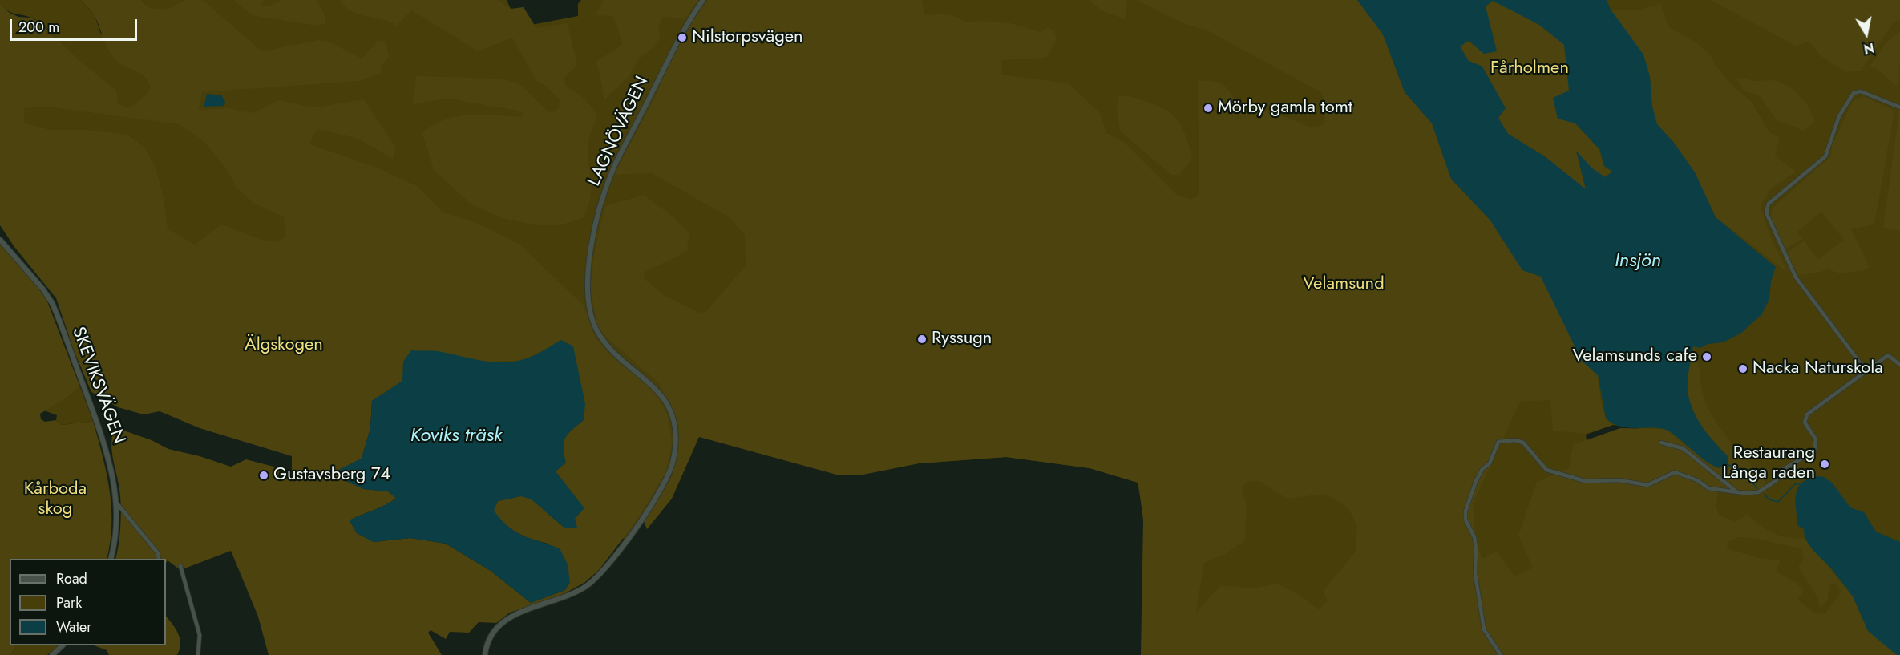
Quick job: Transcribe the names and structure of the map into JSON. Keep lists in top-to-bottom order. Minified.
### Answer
{"streets":{"street":["LAGNÖVÄGEN","SKEVIKSVÄGEN"]},"water":["Insjön","Koviks träsk"],"parks":["Fårholmen","Velamsund","Älgskogen","Kårboda skog"],"places":["Nilstorpsvägen","Mörby gamla tomt","Ryssugn","Velamsunds cafe","Nacka Naturskola","Restaurang Långa raden","Gustavsberg 74"],"legend":["Road","Park","Water"],"scale_bar":"200 m","north":"bottom"}
